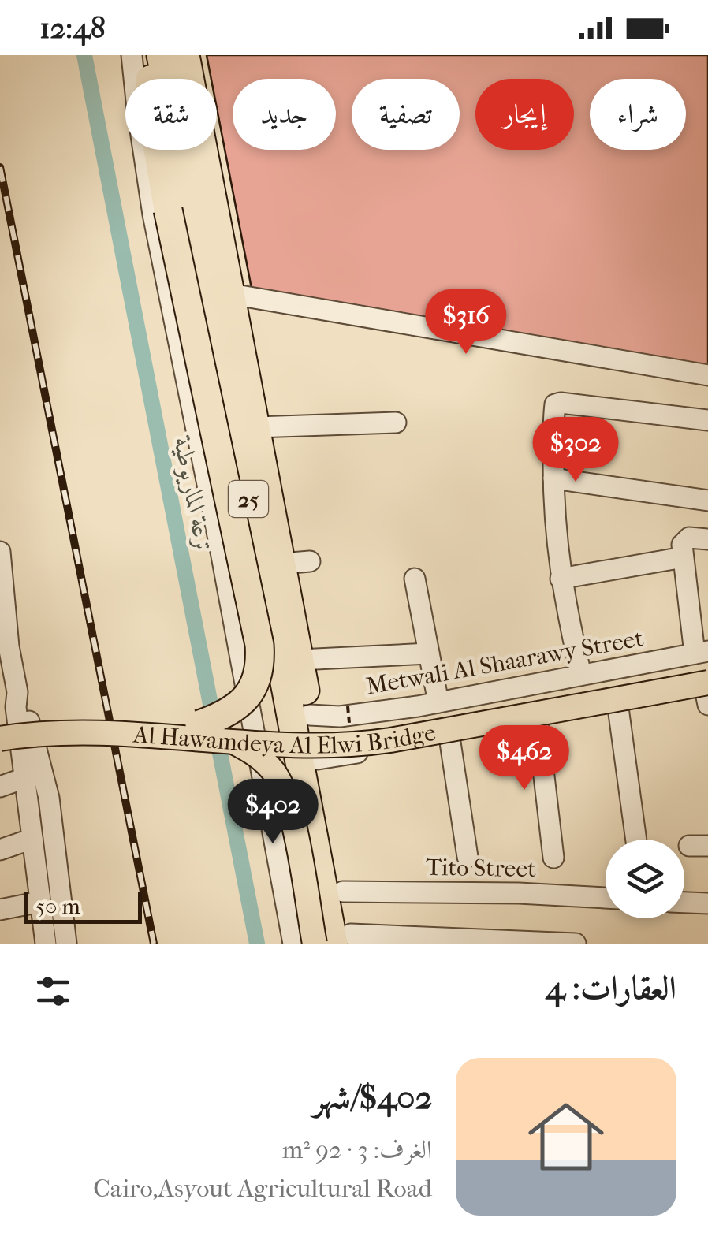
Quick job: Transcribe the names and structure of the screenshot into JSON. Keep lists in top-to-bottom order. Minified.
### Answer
{"streets":{"highway":["25"],"main road":["Al Hawamdeya Al Elwi Bridge"],"street":["Metwali Al Shaarawy Street","Tito Street"]},"crossings":[["25","Metwali Al Shaarawy Street"],["25","Tito Street"],["Metwali Al Shaarawy Street","Al Hawamdeya Al Elwi Bridge"]],"water":["ترعة الماريوطية"],"scale_bar":"50 m","page":{"status":"12:48","chip":["شراء","إيجار","تصفية","جديد","شقة"],"price":["$316","$302","$462","$402"],"scale":"50 m","heading":"العقارات: 4","list":[{"name":"$402/شهر","note":"الغرف: 3 · 92 m² · Cairo,Asyout Agricultural Road"}]}}
